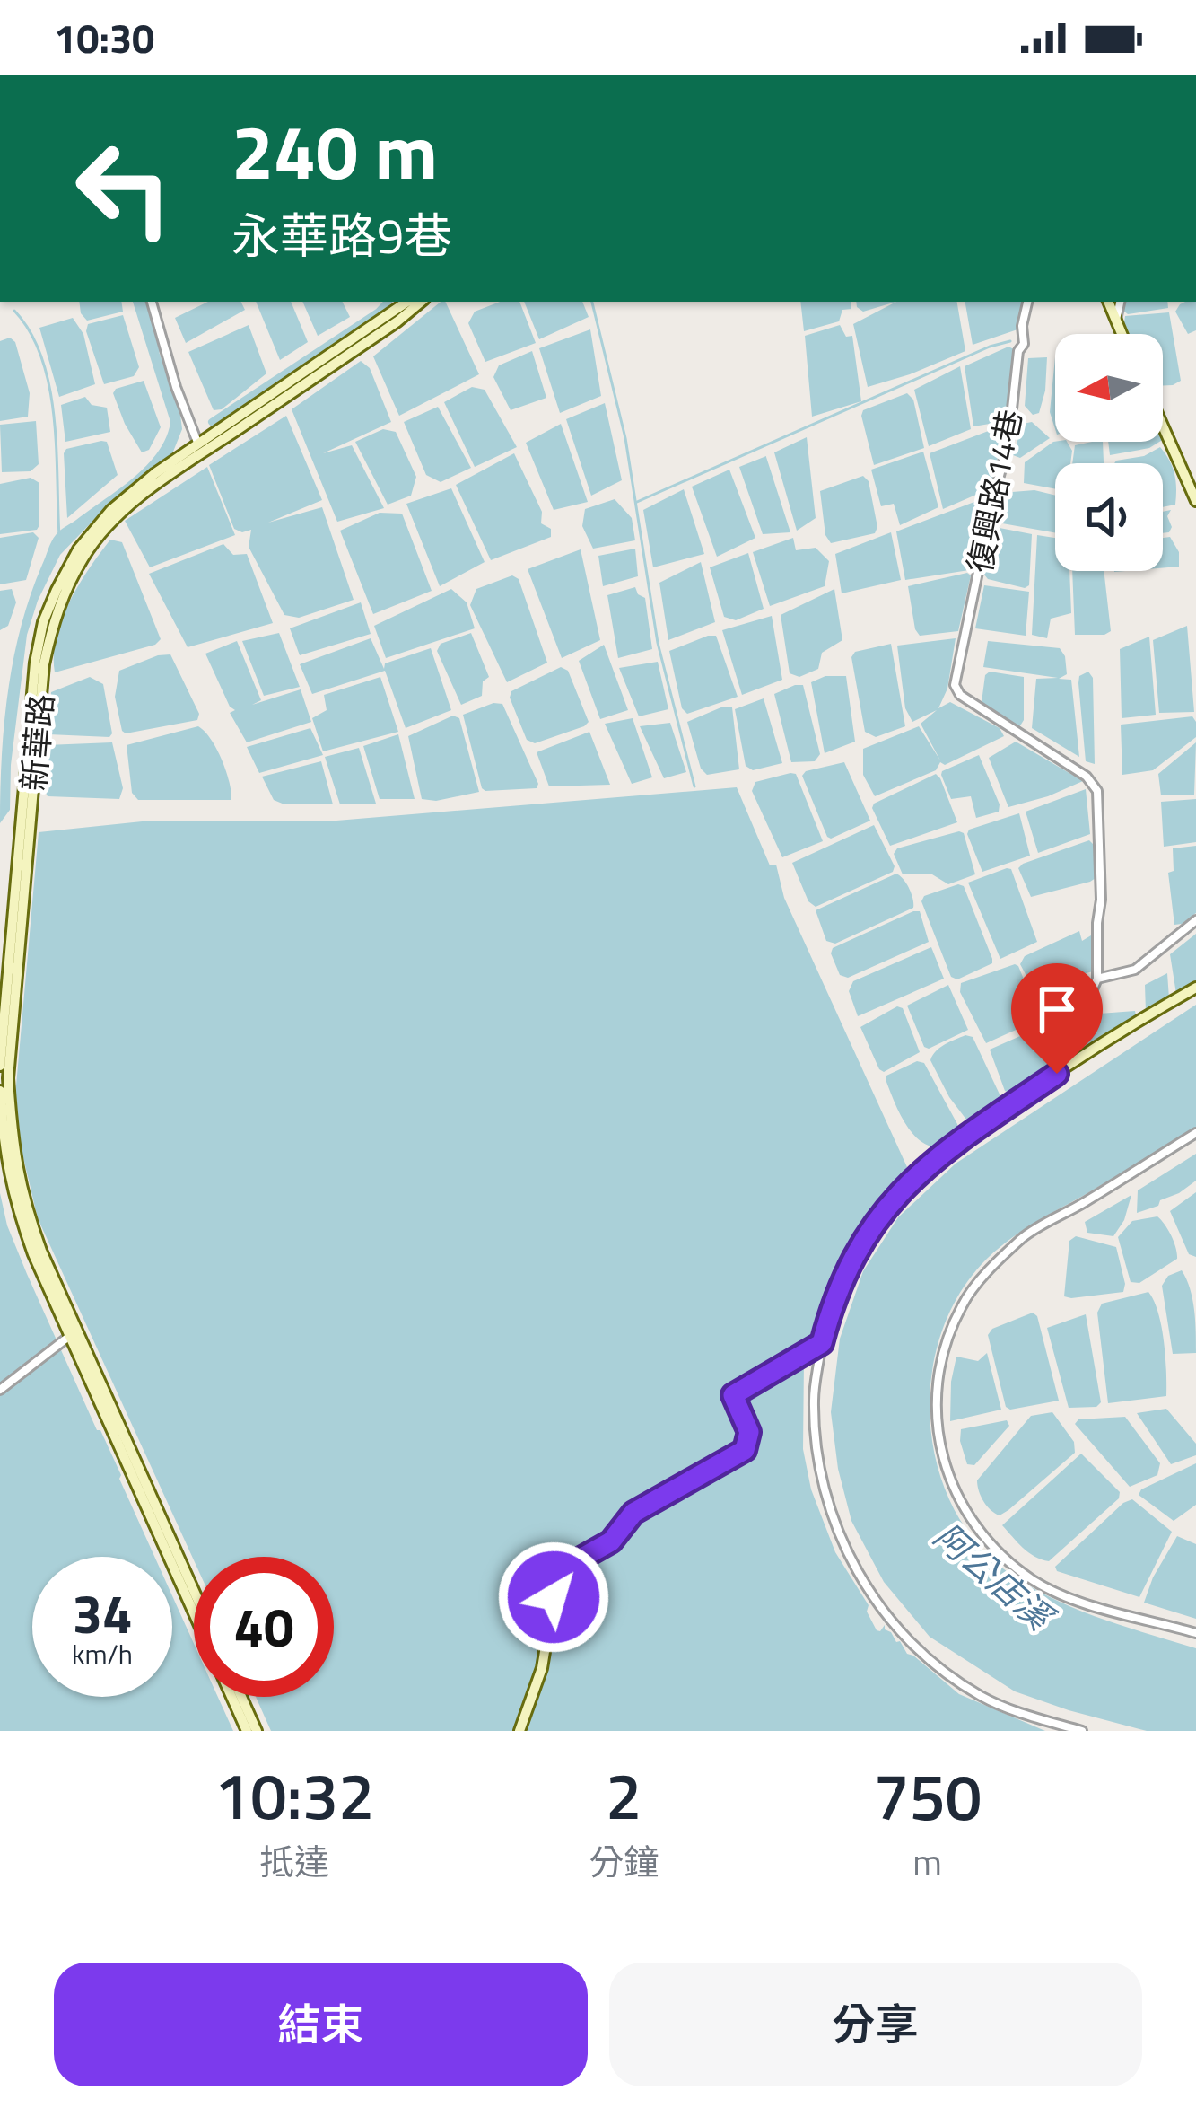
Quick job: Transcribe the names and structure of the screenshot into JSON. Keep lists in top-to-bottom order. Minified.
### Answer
{"streets":{"street":["復興路14巷","新華路"]},"water":["阿公店溪"],"north":"left","page":{"status":"10:30","turn":["240 m","永華路9巷"],"speed":"34 km/h","limit":"40","eta":["10:32","抵達","2","分鐘","750","m"],"buttons":["結束","分享"]}}
